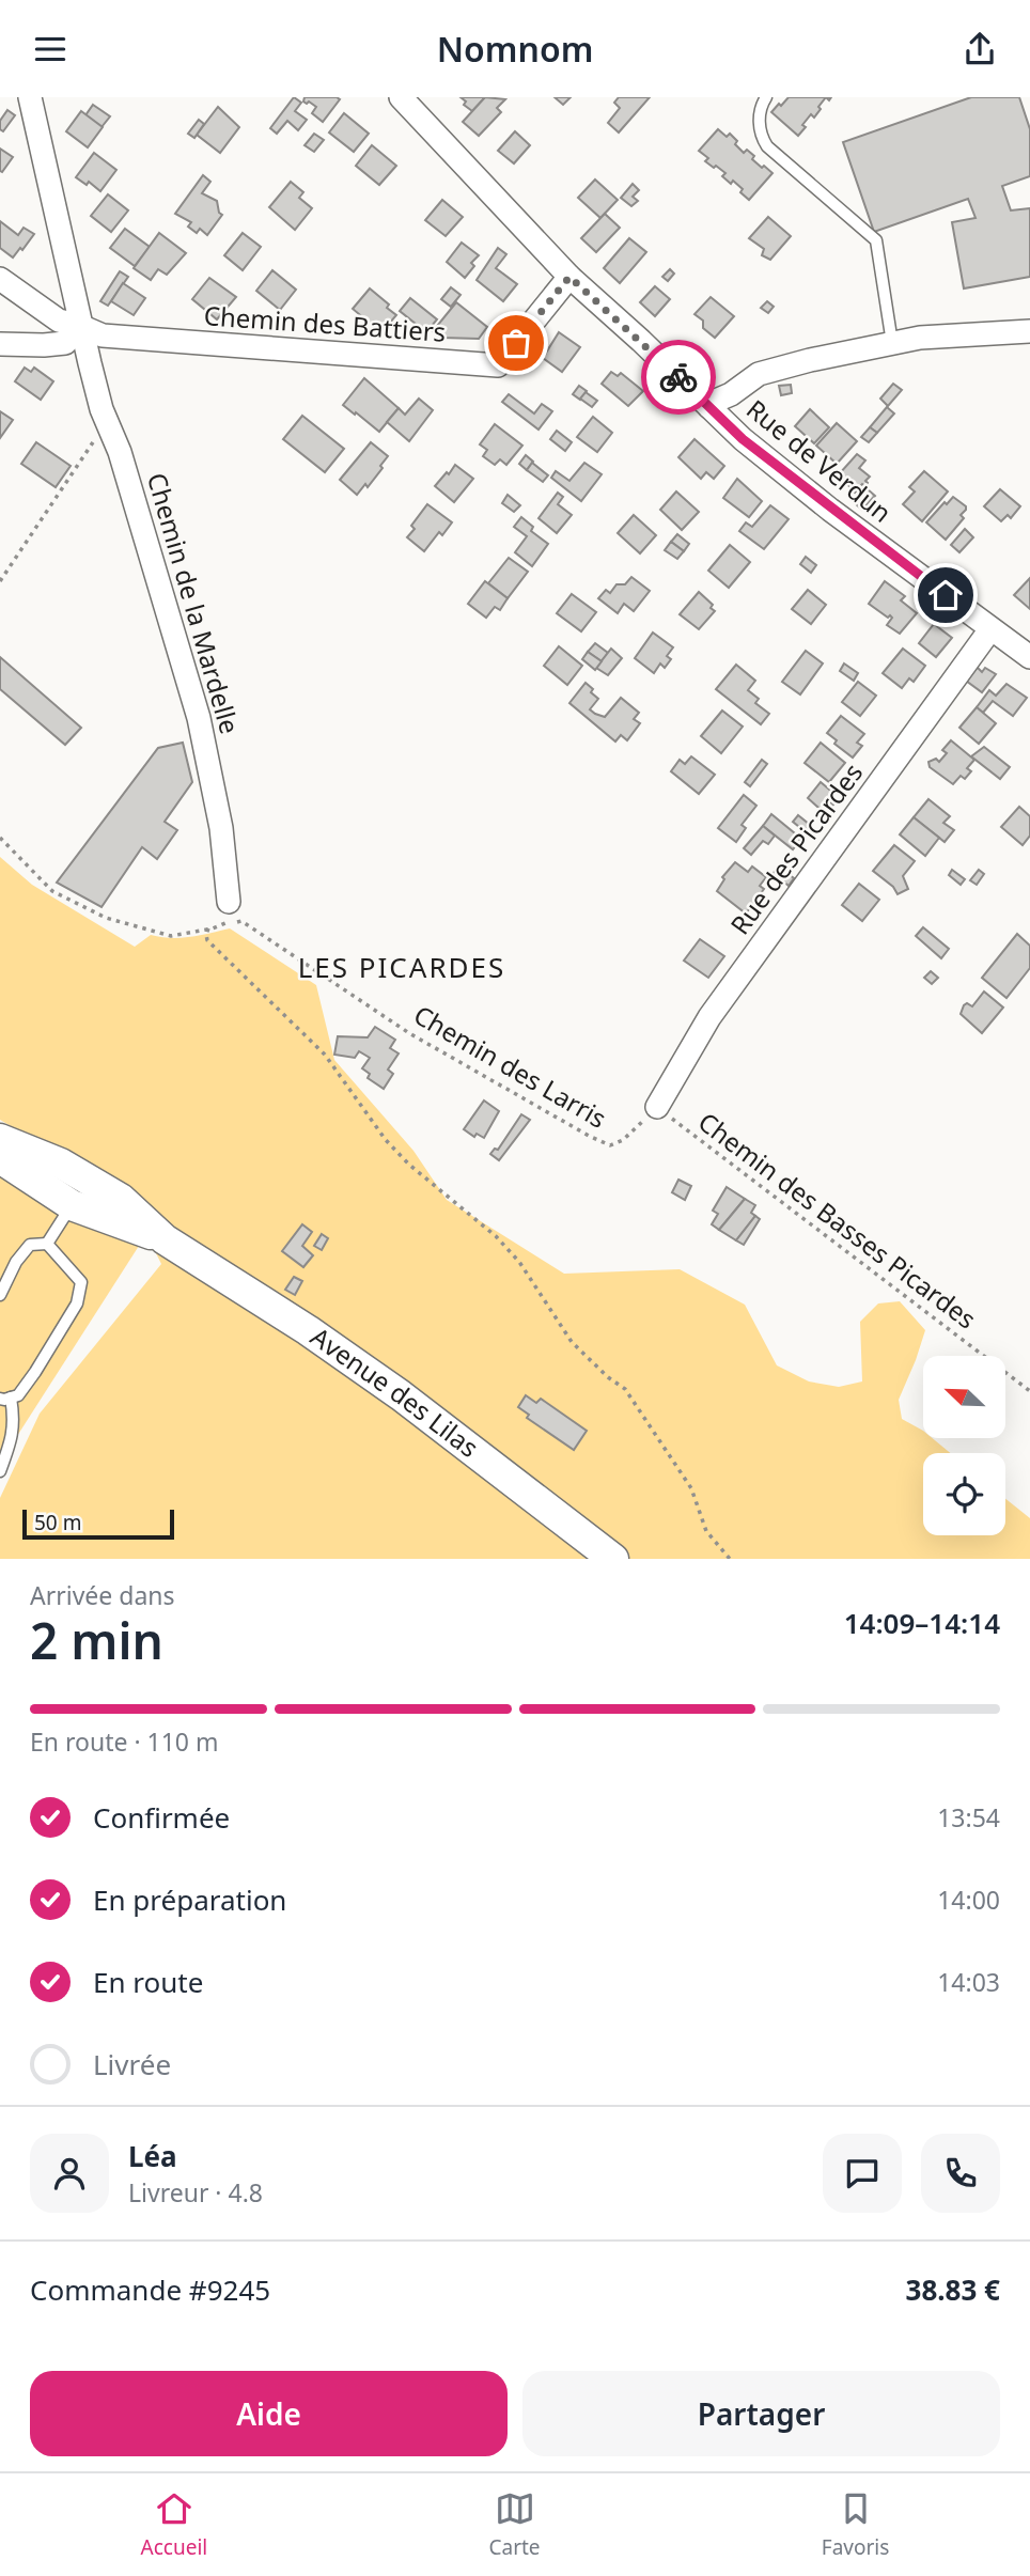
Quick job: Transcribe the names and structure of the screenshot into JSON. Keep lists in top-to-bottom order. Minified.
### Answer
{"streets":{"street":["Chemin des Battiers","Rue de Verdun","Chemin de la Mardelle","Rue des Picardes","Avenue des Lilas"],"path":["Chemin des Larris","Chemin des Basses Picardes"]},"crossings":[["Chemin des Battiers","Rue de Verdun"],["Chemin des Battiers","Chemin de la Mardelle"],["Rue de Verdun","Rue des Picardes"],["Chemin de la Mardelle","Chemin des Larris"],["Rue des Picardes","Chemin des Larris"],["Rue des Picardes","Chemin des Basses Picardes"],["Chemin des Larris","Chemin des Basses Picardes"]],"districts":["LES PICARDES"],"scale_bar":"50 m","north":"top left","page":{"header":"Nomnom","scale":"50 m","heading":["2 min","Arrivée dans","14:09–14:14"],"panel":["Léa","Livreur · 4.8","Commande #9245","38.83 €"],"bar":"En route · 110 m","list":[["Confirmée","13:54"],["En préparation","14:00"],["En route","14:03"],"Livrée"],"buttons":["Aide","Partager"],"tabs":["Accueil","Carte","Favoris"]}}
